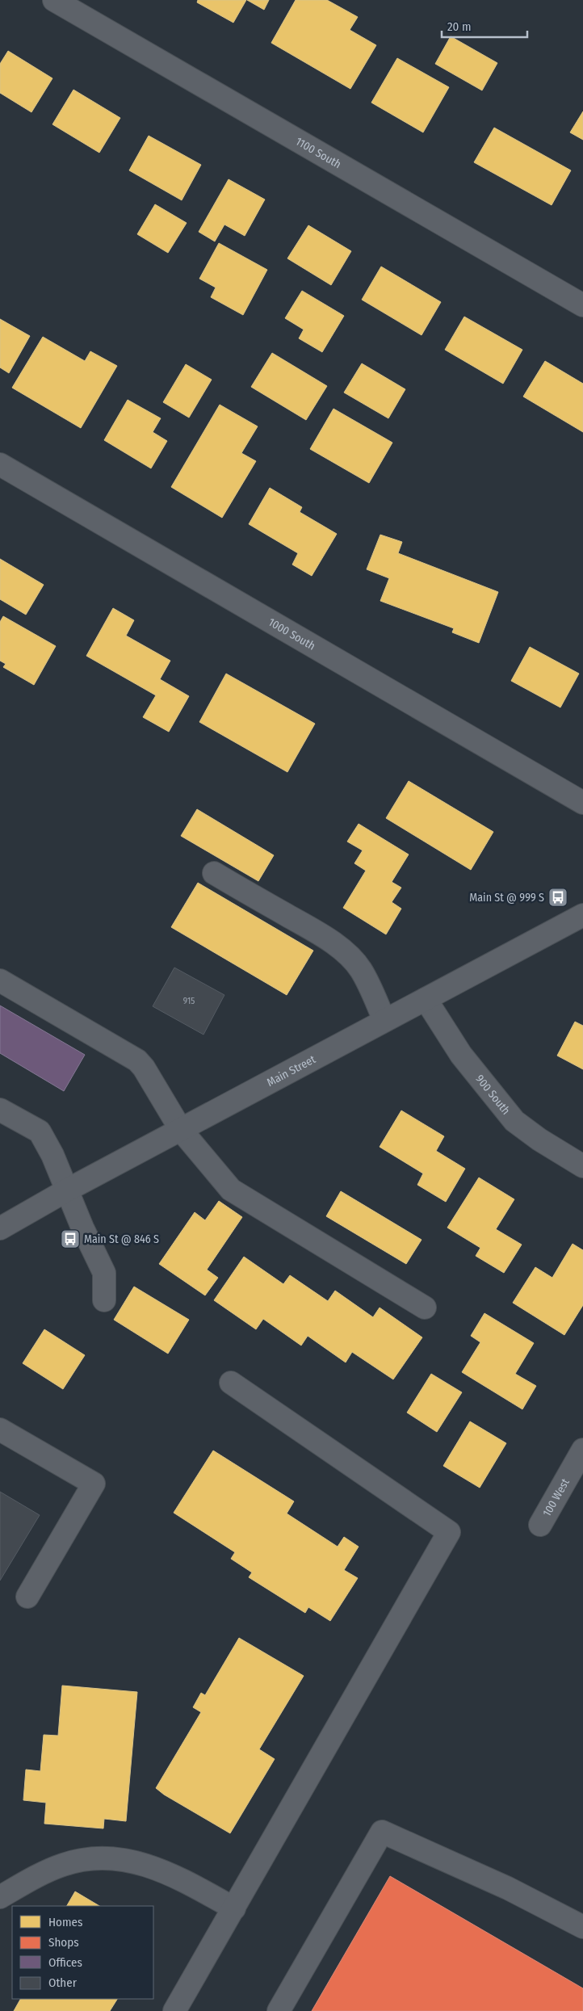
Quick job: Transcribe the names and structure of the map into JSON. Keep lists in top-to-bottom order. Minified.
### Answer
{"streets":{"street":["1100 South","1000 South","Main Street","900 South","100 West"]},"crossings":[["Main Street","900 South"]],"places":{"bus stop":["Main St @ 999 S","Main St @ 846 S"]},"house_numbers":["915"],"legend":["Homes","Shops","Offices","Other"],"scale_bar":"20 m"}
